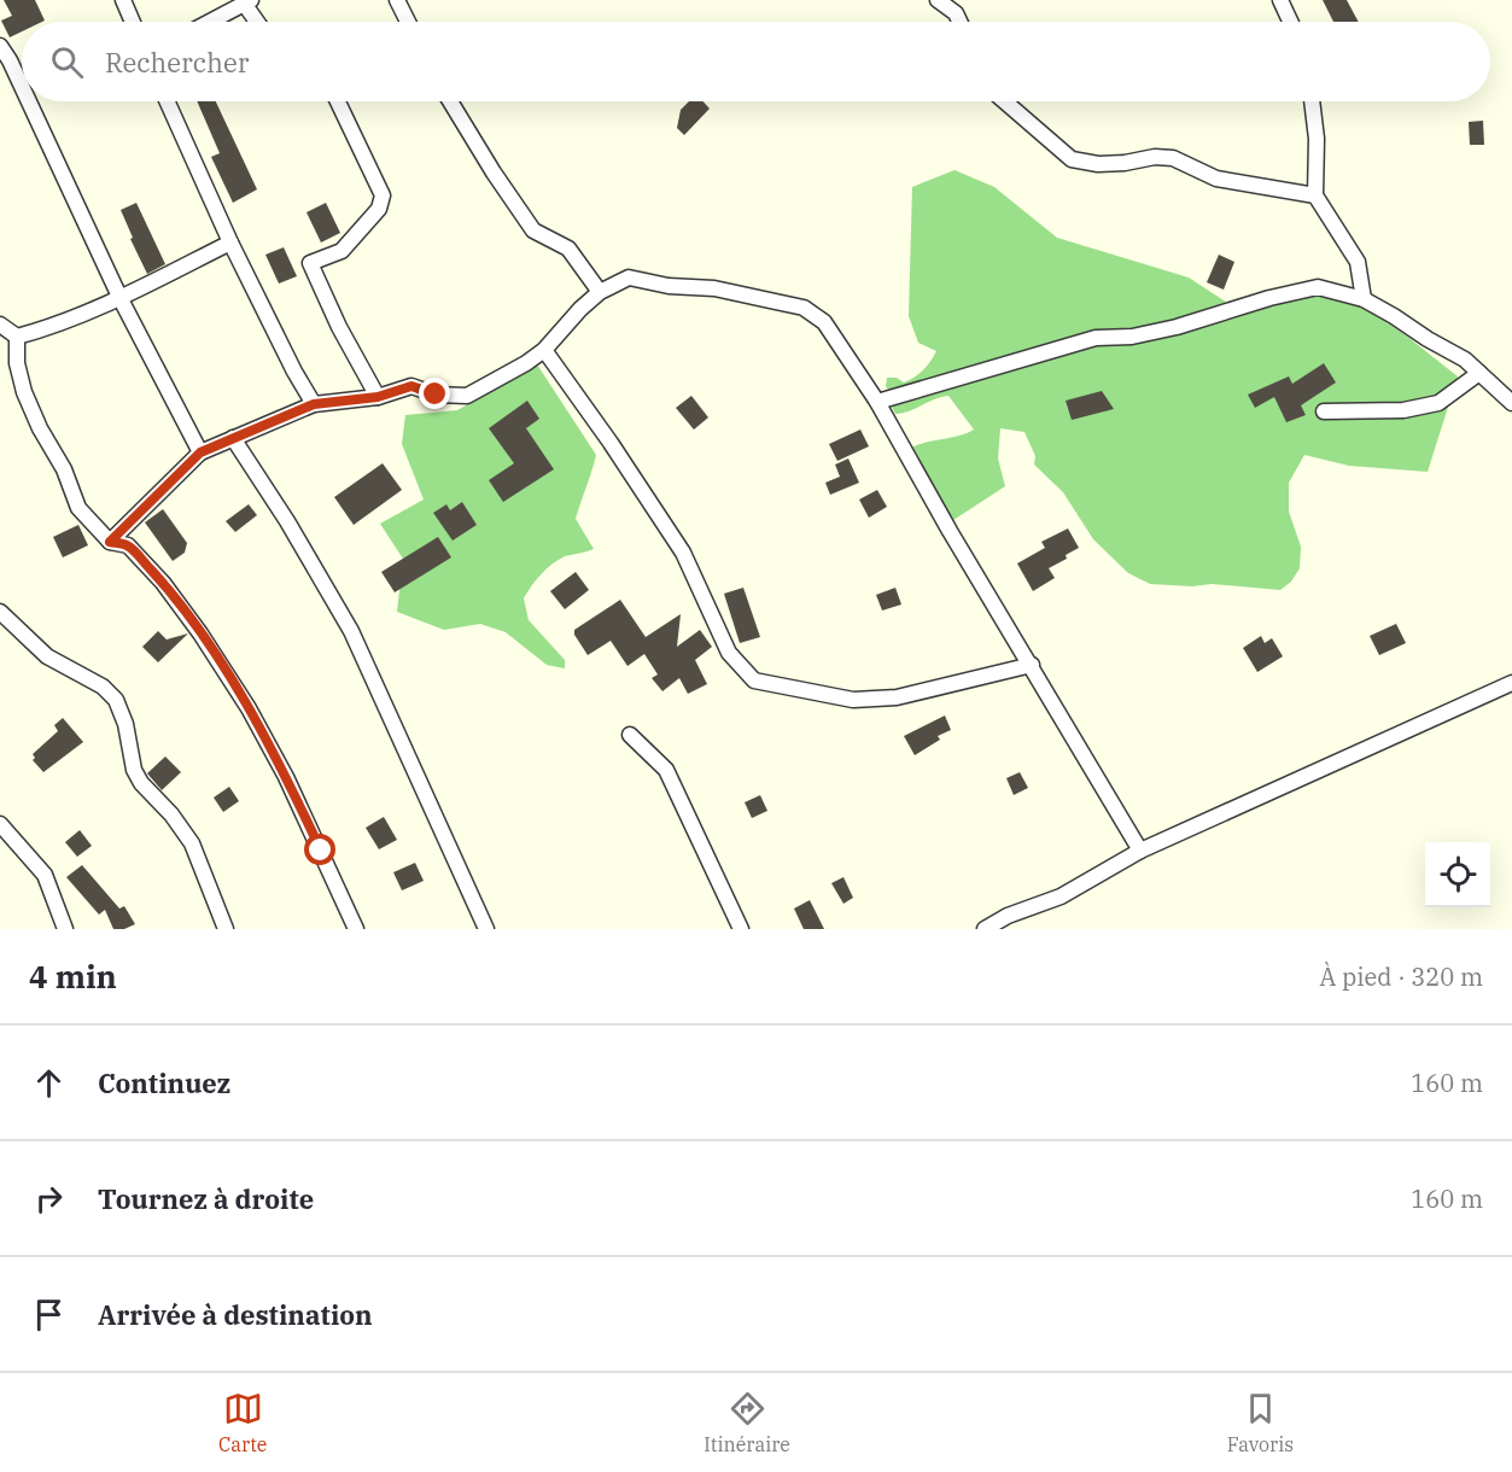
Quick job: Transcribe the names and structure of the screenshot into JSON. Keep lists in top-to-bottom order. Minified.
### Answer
{"page":{"search":"Rechercher","heading":["4 min","À pied · 320 m"],"list":[["Continuez","160 m"],["Tournez à droite","160 m"],"Arrivée à destination"],"nav":["Carte","Itinéraire","Favoris"]}}
